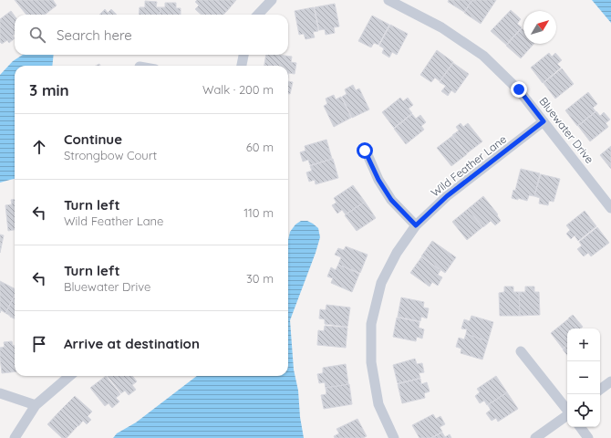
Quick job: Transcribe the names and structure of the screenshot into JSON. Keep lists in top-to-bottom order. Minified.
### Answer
{"streets":{"street":["Bluewater Drive","Wild Feather Lane"]},"crossings":[["Bluewater Drive","Wild Feather Lane"]],"north":"top right","page":{"search":"Search here","heading":["3 min","Walk · 200 m"],"list":[["Continue","Strongbow Court","60 m"],["Turn left","Wild Feather Lane","110 m"],["Turn left","Bluewater Drive","30 m"],"Arrive at destination"],"map_buttons":["+","−"]}}
